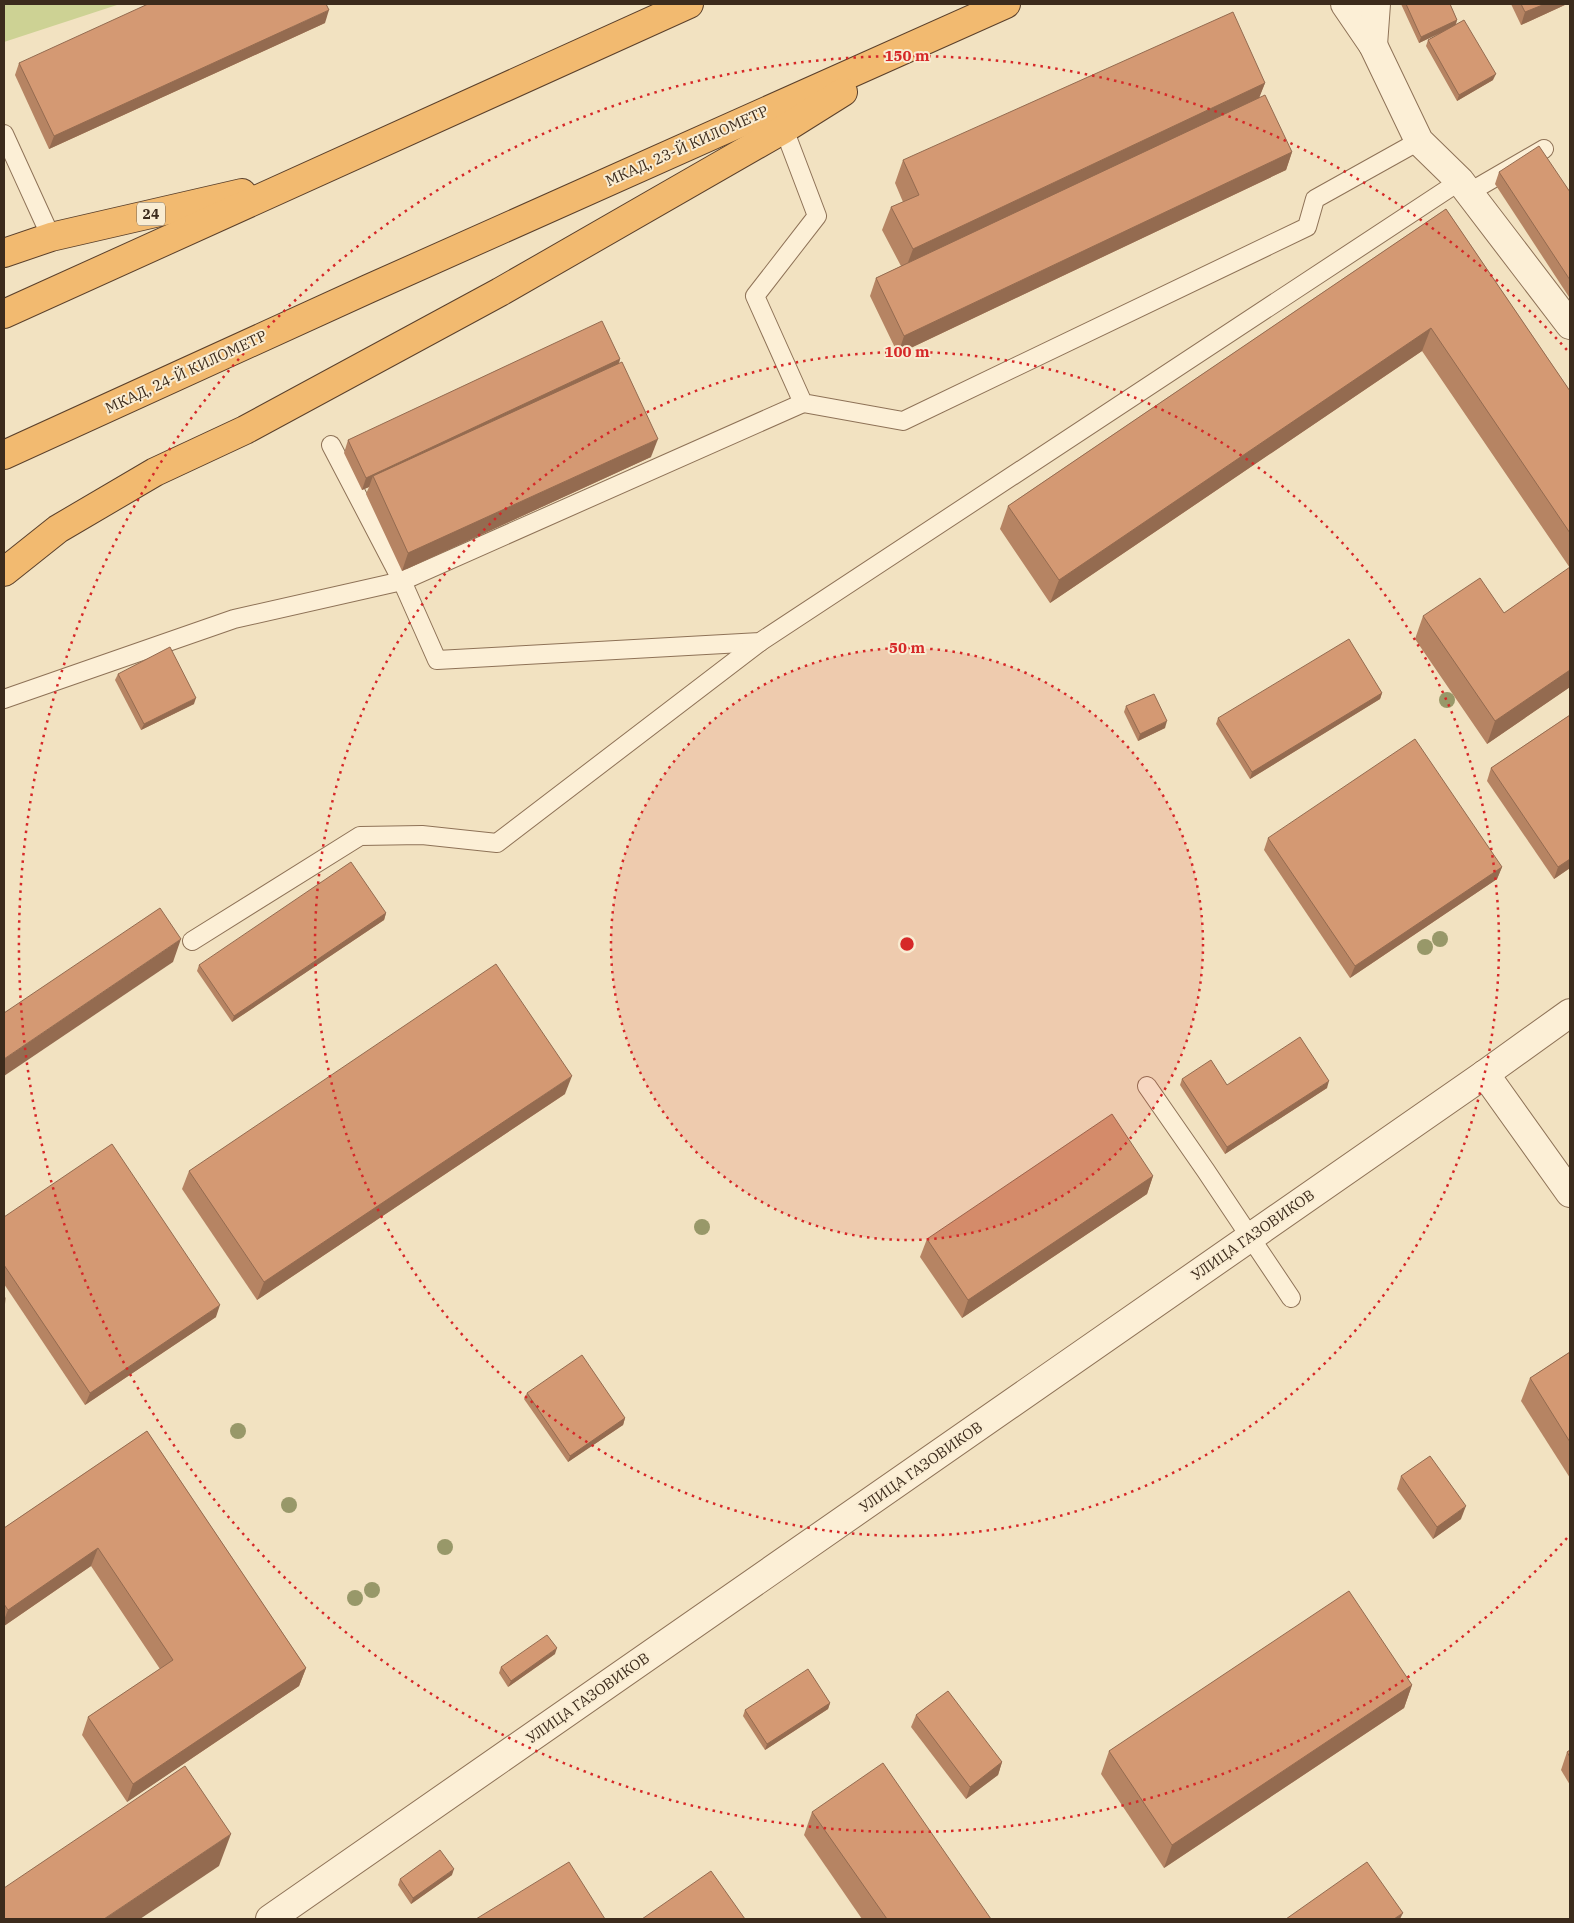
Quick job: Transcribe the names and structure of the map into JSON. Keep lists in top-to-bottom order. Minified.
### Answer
{"streets":{"highway":["МКАД, 23-Й КИЛОМЕТР","24","МКАД, 24-Й КИЛОМЕТР"],"street":["УЛИЦА ГАЗОВИКОВ"]},"crossings":[["МКАД, 23-Й КИЛОМЕТР","МКАД, 24-Й КИЛОМЕТР"]],"rings":["150 m","100 m","50 m"]}
